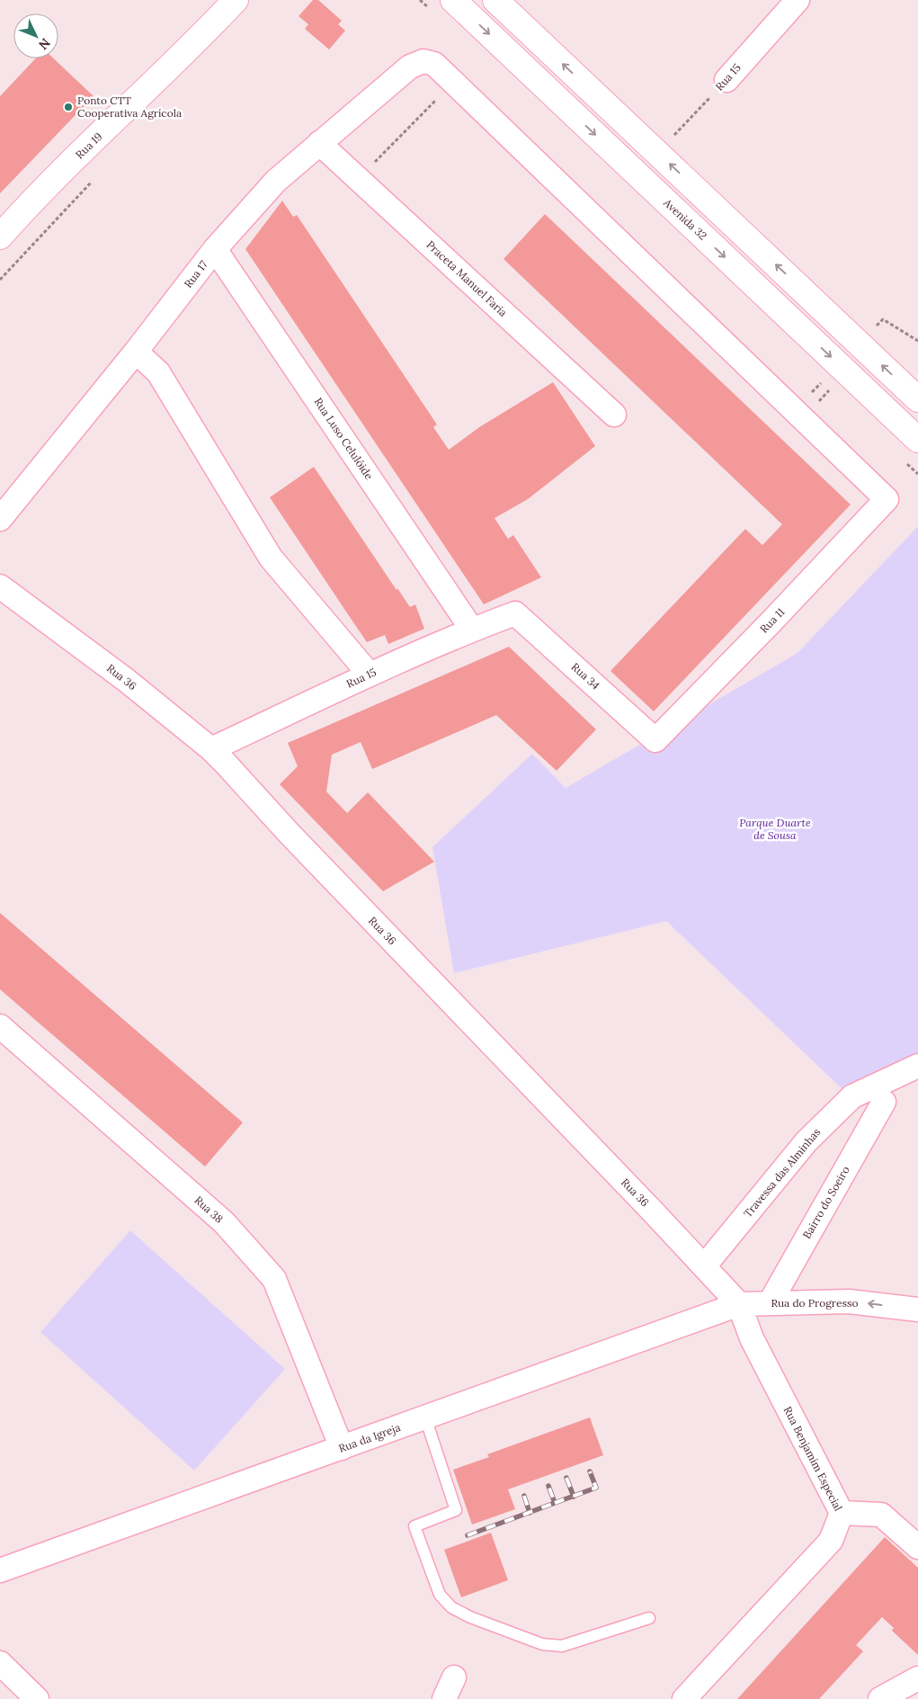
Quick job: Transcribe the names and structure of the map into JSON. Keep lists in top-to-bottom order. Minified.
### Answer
{"streets":{"main road":["Rua 19","Avenida 32"],"street":["Rua 15","Rua 17","Praceta Manuel Faria","Rua Luso Celulóide","Rua 11","Rua 34","Rua 36","Travessa das Alminhas","Bairro do Soeiro","Rua 38","Rua do Progresso","Rua da Igreja","Rua Benjamim Especial"]},"crossings":[["Rua 15","Rua Luso Celulóide"],["Rua 15","Rua 34"],["Rua 15","Rua 36"],["Rua 17","Praceta Manuel Faria"],["Rua 17","Rua Luso Celulóide"],["Rua 17","Rua 11"],["Rua 11","Rua 34"],["Rua 36","Travessa das Alminhas"],["Rua 36","Rua do Progresso"],["Rua 36","Rua da Igreja"],["Rua 36","Rua Benjamim Especial"],["Bairro do Soeiro","Rua do Progresso"],["Rua 38","Rua da Igreja"],["Rua do Progresso","Rua da Igreja"],["Rua do Progresso","Rua Benjamim Especial"],["Rua da Igreja","Rua Benjamim Especial"]],"one_way":["Rua do Progresso"],"parks":["Parque Duarte de Sousa"],"places":["Ponto CTT Cooperativa Agrícola"],"north":"bottom right"}
